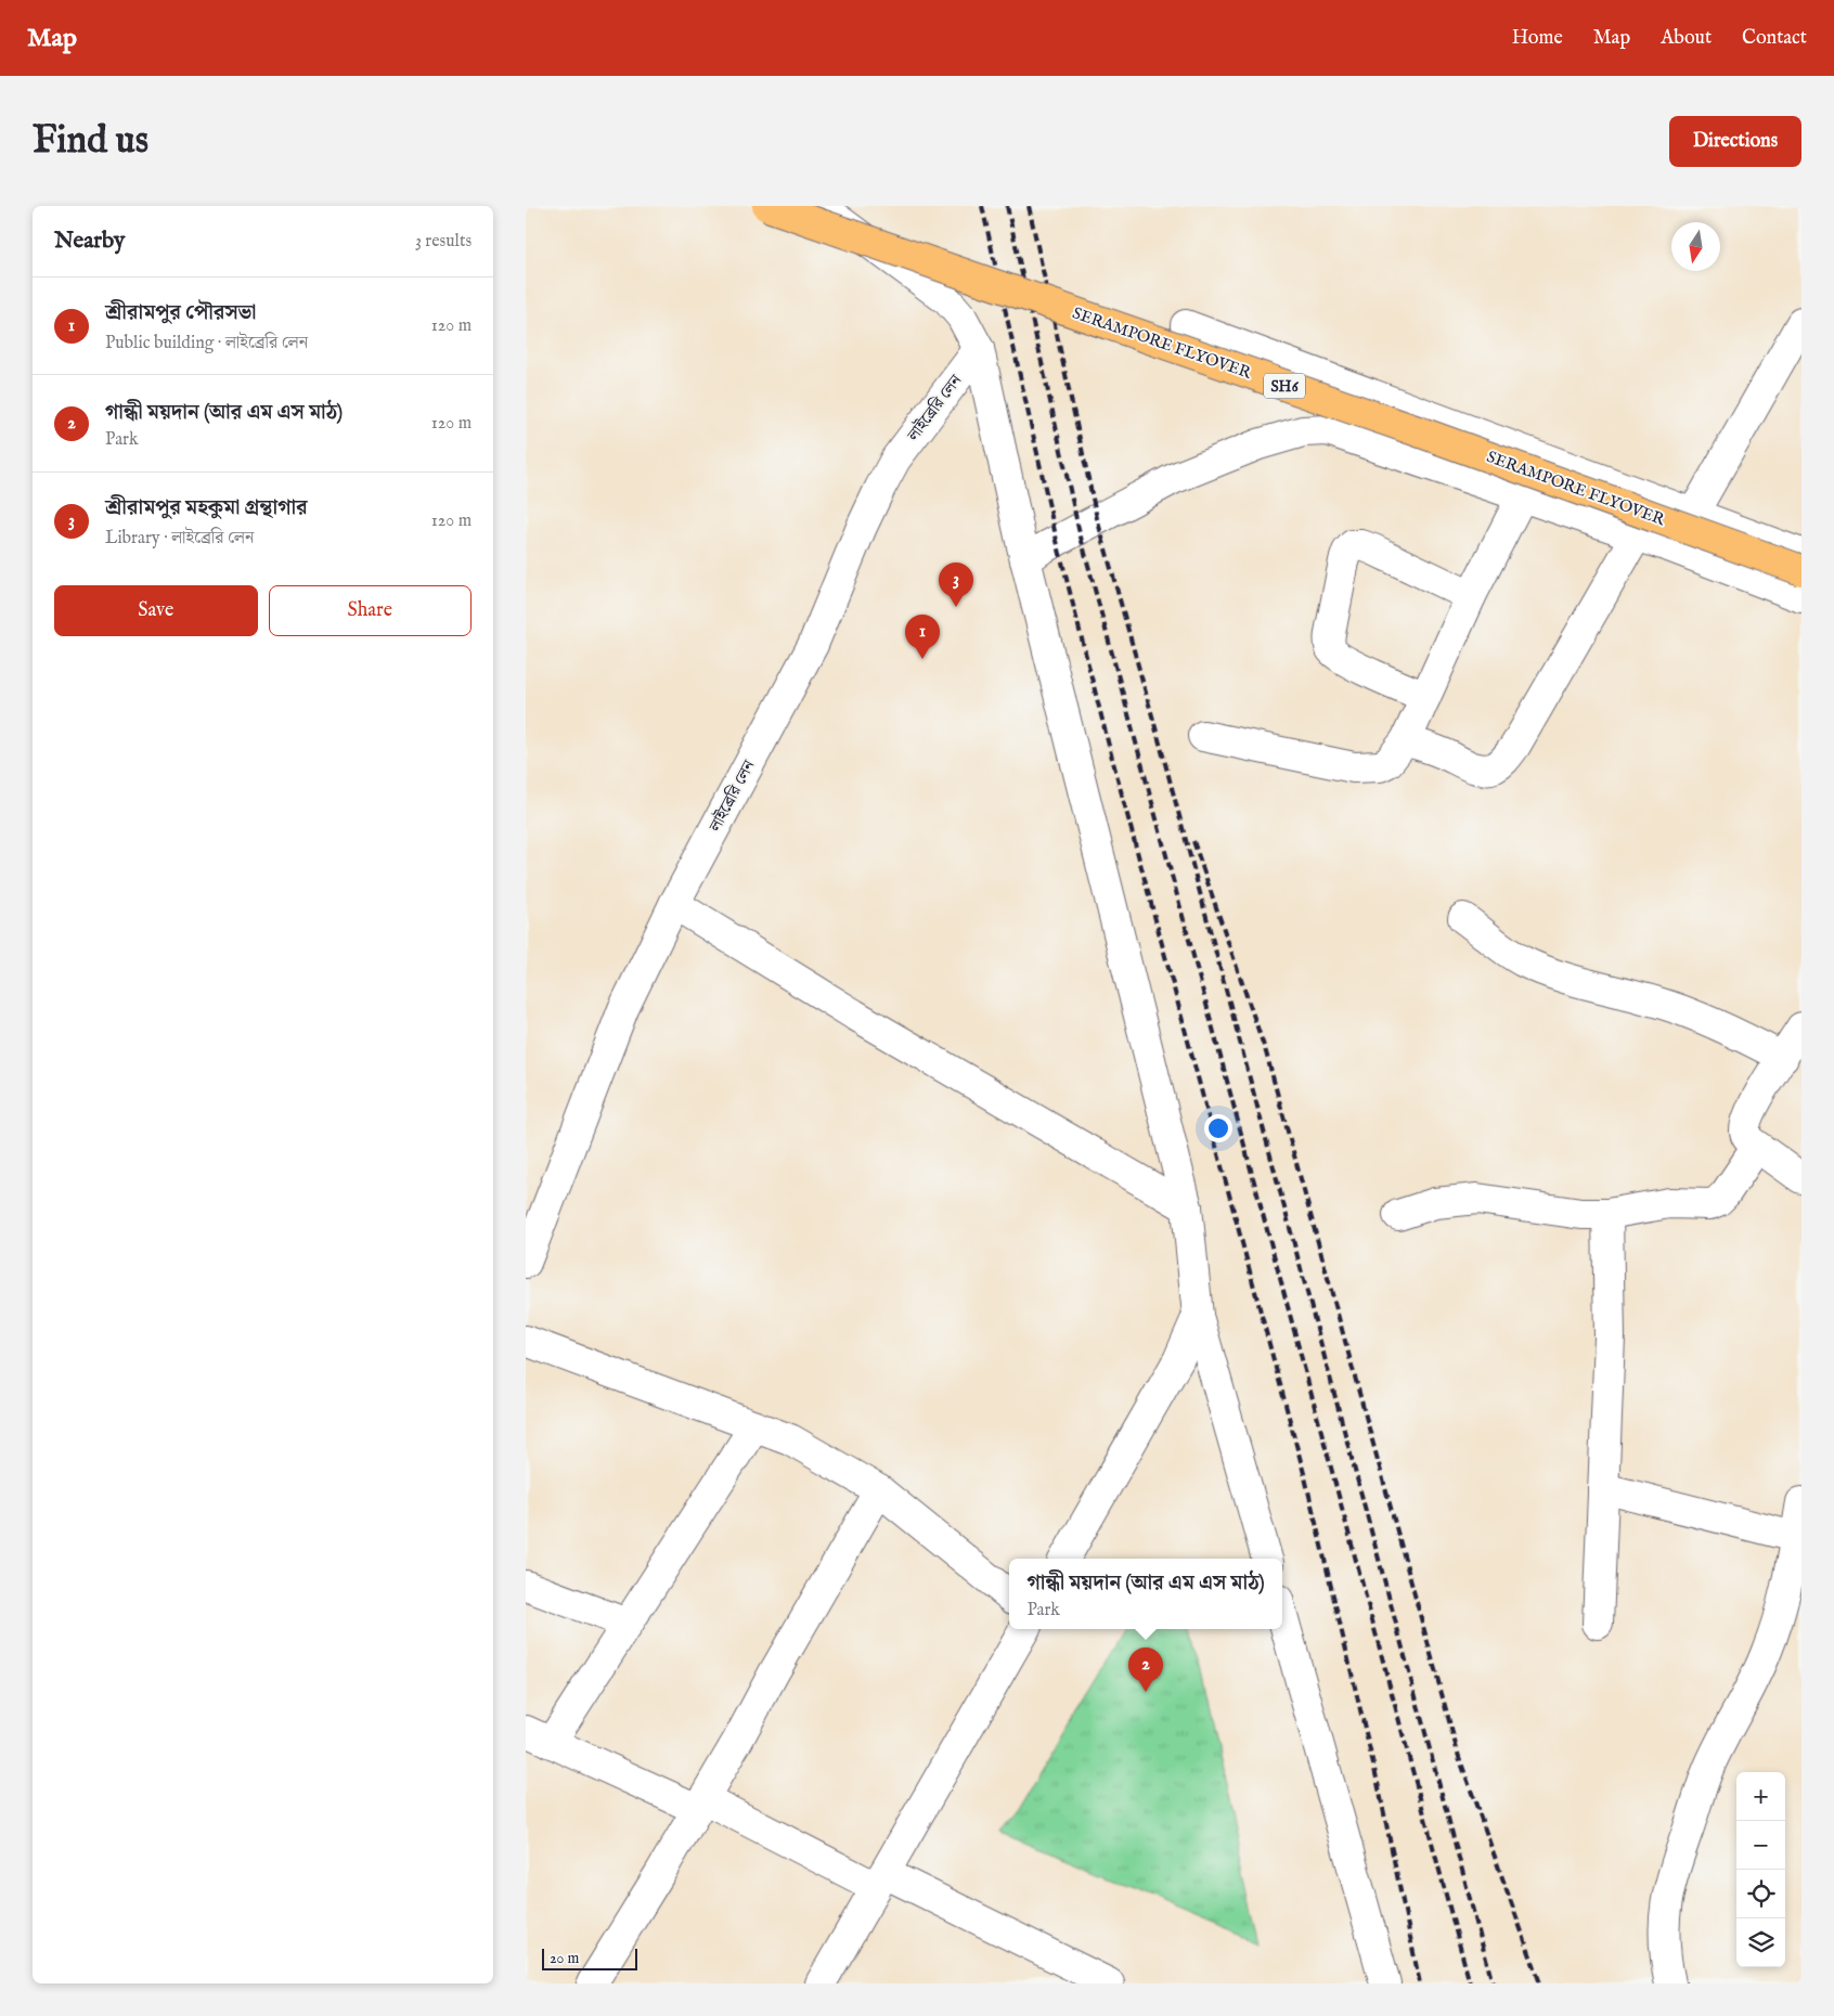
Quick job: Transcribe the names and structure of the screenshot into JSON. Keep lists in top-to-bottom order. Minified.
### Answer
{"streets":{"main road":["SERAMPORE FLYOVER","SH6"],"street":["লাইব্রেরি লেন"]},"scale_bar":"20 m","north":"bottom","page":{"header":"Map","nav":["Home","Map","About","Contact"],"buttons":["Directions",["Save","Share"]],"title":"Find us","heading":["Nearby","3 results"],"list":[{"mark":"1","name":"শ্রীরামপুর পৌরসভা","note":"Public building · লাইব্রেরি লেন","value":"120 m"},{"mark":"2","name":"গান্ধী ময়দান (আর এম এস মাঠ)","note":"Park","value":"120 m"},{"mark":"3","name":"শ্রীরামপুর মহকুমা গ্ৰন্থাগার","note":"Library · লাইব্রেরি লেন","value":"120 m"}],"pins":["3","1","2"],"popup":["গান্ধী ময়দান (আর এম এস মাঠ)","Park"],"map_buttons":["+","−"],"scale":"20 m"}}
